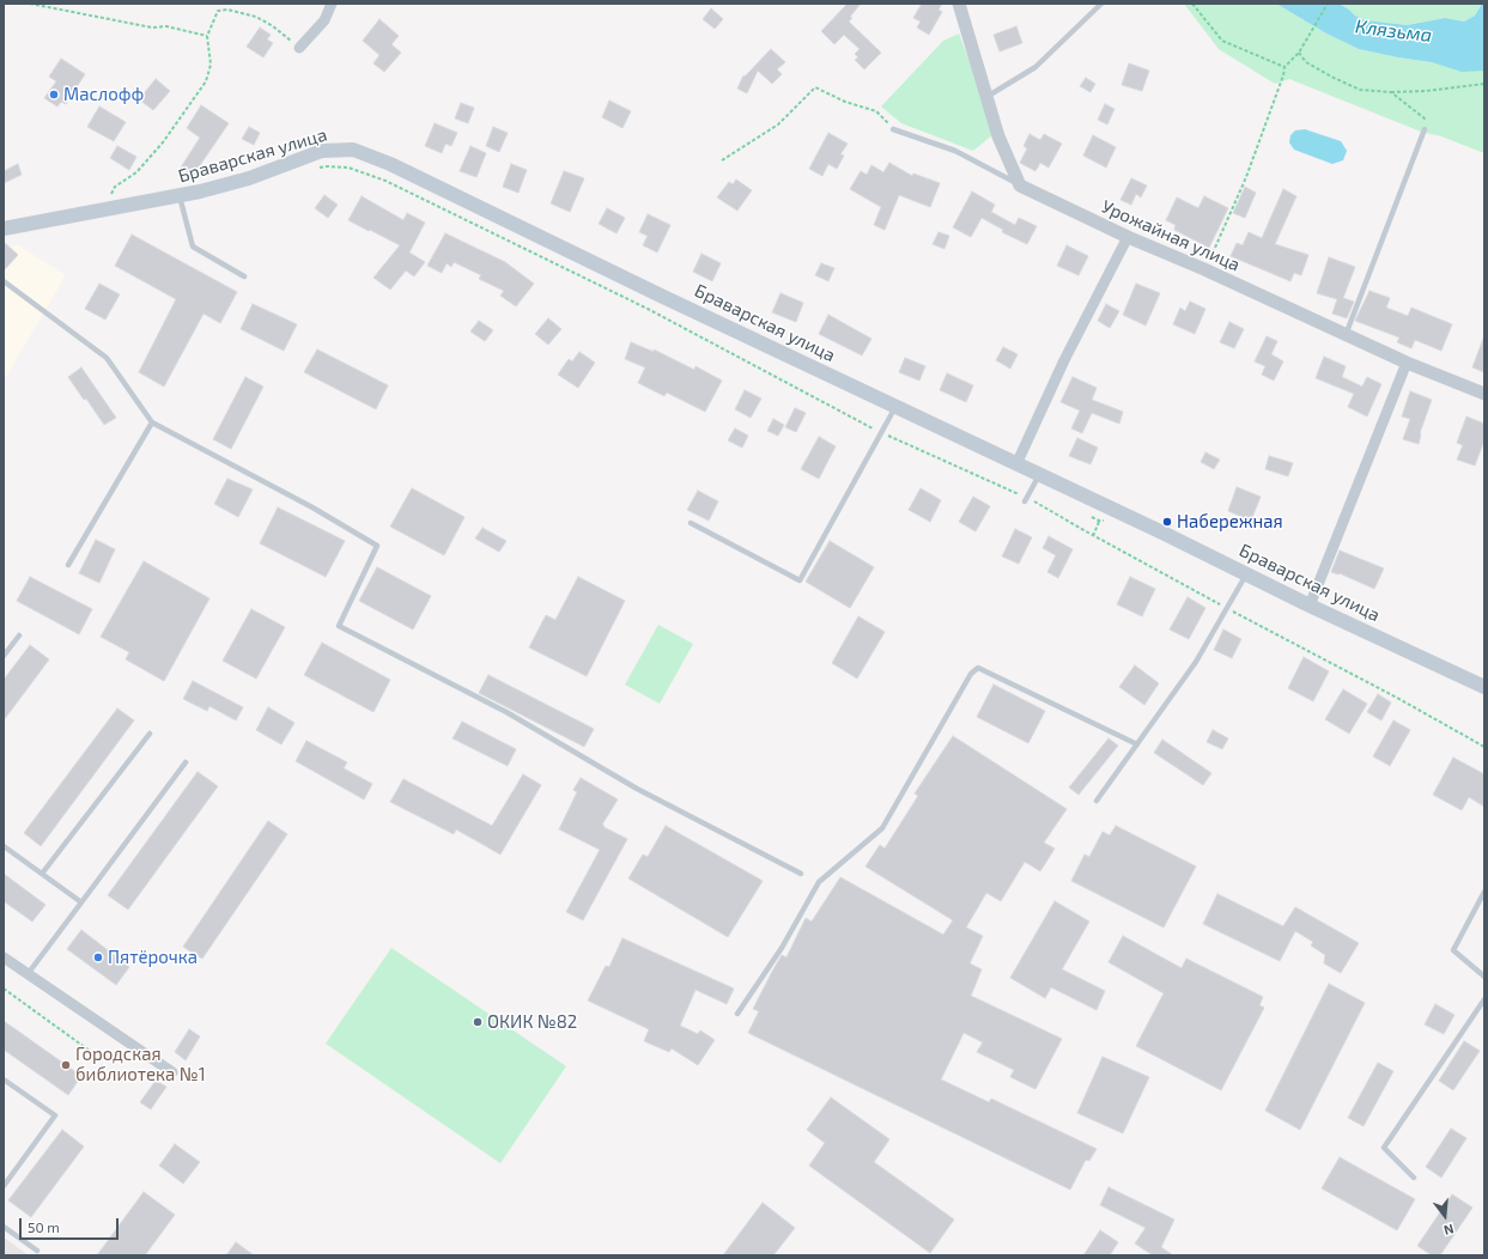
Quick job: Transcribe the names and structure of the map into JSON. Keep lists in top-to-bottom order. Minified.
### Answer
{"streets":{"main road":["Браварская улица"],"street":["Урожайная улица"]},"water":["Клязьма"],"places":["Маслофф","Набережная","Пятёрочка","ОКИК №82","Городская библиотека №1"],"scale_bar":"50 m","north":"bottom"}
